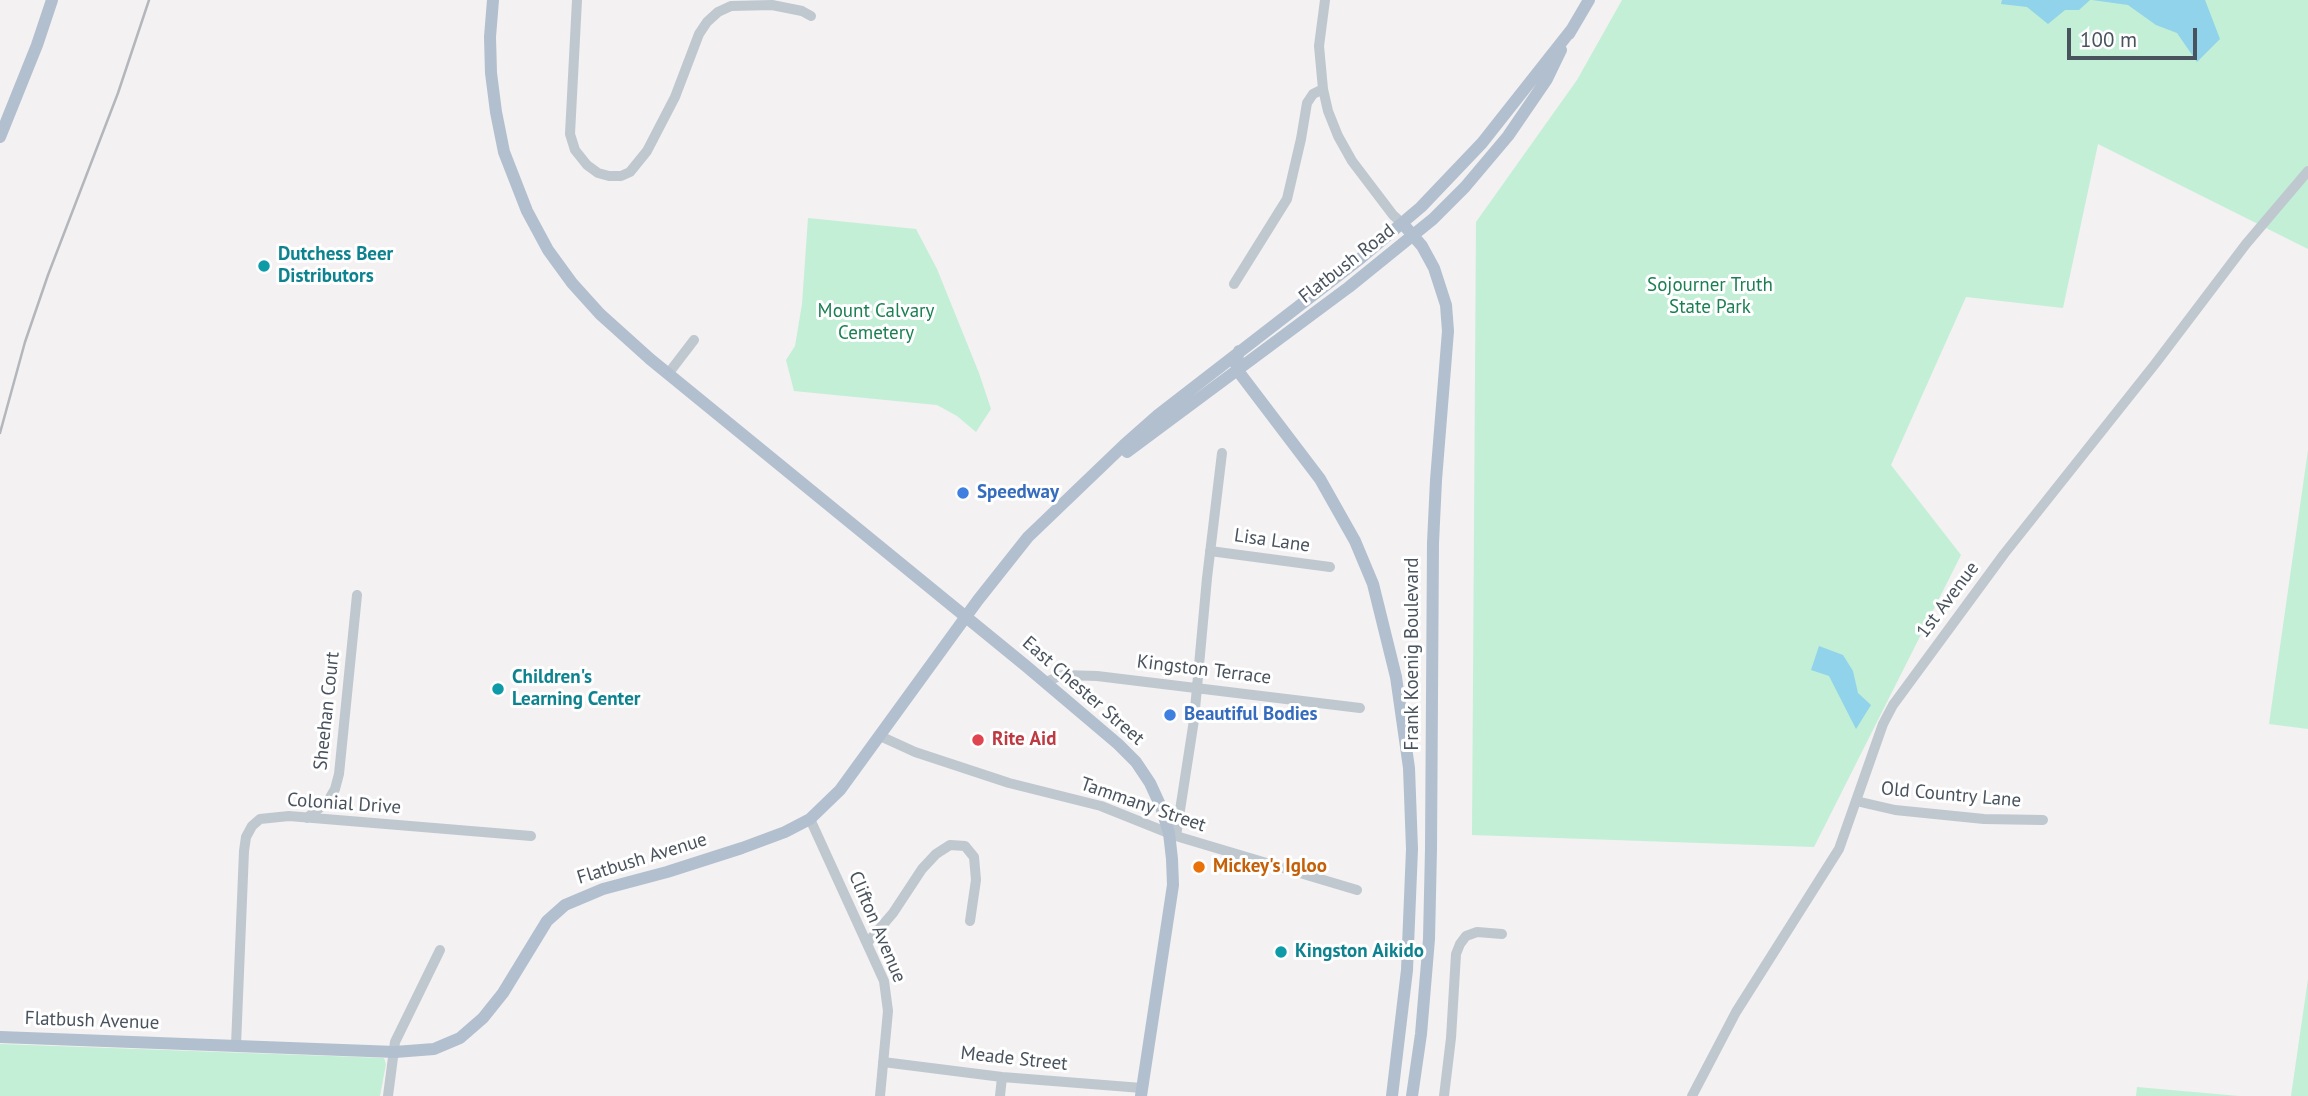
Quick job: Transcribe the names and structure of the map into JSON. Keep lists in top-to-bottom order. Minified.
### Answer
{"streets":{"main road":["Flatbush Road","Frank Koenig Boulevard","East Chester Street","Flatbush Avenue"],"street":["Lisa Lane","1st Avenue","Kingston Terrace","Sheehan Court","Old Country Lane","Colonial Drive","Tammany Street","Clifton Avenue","Meade Street"]},"crossings":[["Flatbush Road","Frank Koenig Boulevard"],["Flatbush Road","Flatbush Avenue"],["Lisa Lane","East Chester Street"],["1st Avenue","Old Country Lane"],["Kingston Terrace","East Chester Street"],["East Chester Street","Tammany Street"],["East Chester Street","Flatbush Avenue"],["East Chester Street","Meade Street"],["Sheehan Court","Colonial Drive"],["Colonial Drive","Flatbush Avenue"],["Tammany Street","Flatbush Avenue"],["Flatbush Avenue","Clifton Avenue"],["Clifton Avenue","Meade Street"]],"parks":["Sojourner Truth State Park","Mount Calvary Cemetery"],"places":["Dutchess Beer Distributors","Speedway","Children's Learning Center","Beautiful Bodies","Rite Aid","Mickey's Igloo","Kingston Aikido"],"scale_bar":"100 m"}
